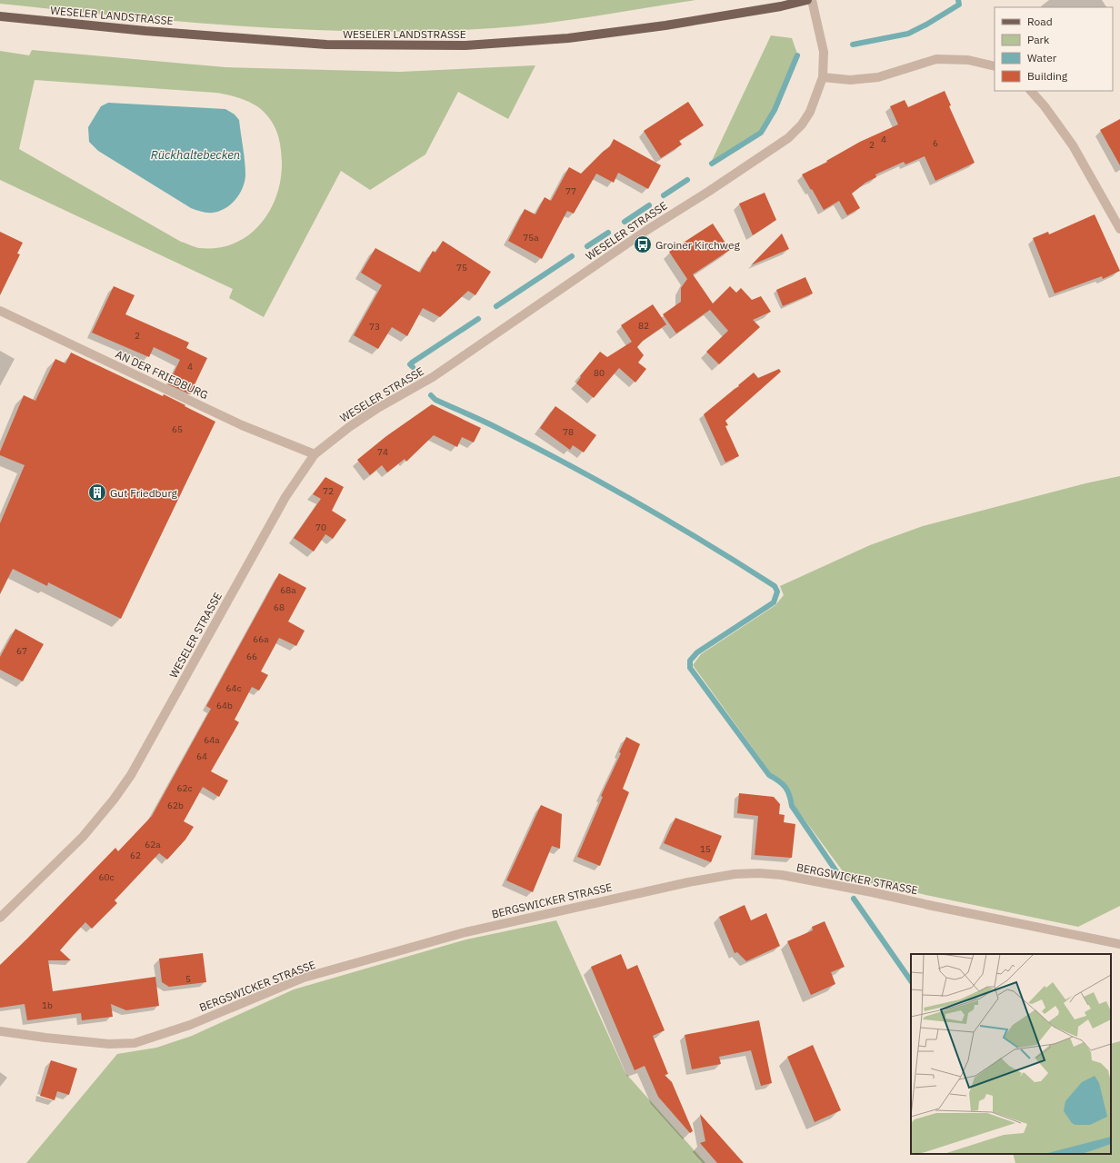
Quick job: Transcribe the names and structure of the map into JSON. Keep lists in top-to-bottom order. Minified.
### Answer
{"streets":{"main road":["WESELER LANDSTRASSE"],"street":["WESELER STRASSE","AN DER FRIEDBURG","BERGSWICKER STRASSE"]},"crossings":[["WESELER STRASSE","AN DER FRIEDBURG"]],"water":["Rückhaltebecken"],"places":{"bus stop":["Groiner Kirchweg"],"building":["Gut Friedburg"]},"house_numbers":["4","6","2","77","75a","75","82","73","2","4","80","65","78","74","72","70","68a","68","66a","67","66","64c","64b","64a","64","62c","62b","62a","15","62","60c","5","1b"],"legend":["Road","Park","Water","Building"]}
